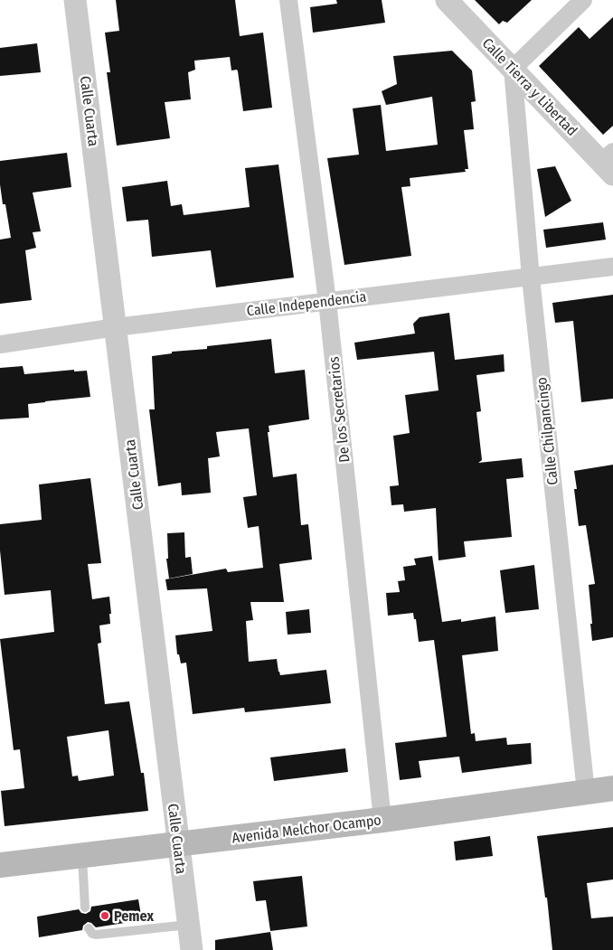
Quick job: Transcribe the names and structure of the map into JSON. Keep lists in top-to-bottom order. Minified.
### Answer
{"streets":{"main road":["Avenida Melchor Ocampo"],"street":["Calle Tierra y Libertad","Calle Cuarta","Calle Independencia","De los Secretarios","Calle Chilpancingo"]},"crossings":[["Calle Tierra y Libertad","Calle Chilpancingo"],["Calle Cuarta","Calle Independencia"],["Calle Cuarta","Avenida Melchor Ocampo"],["Calle Independencia","De los Secretarios"],["Calle Independencia","Calle Chilpancingo"],["De los Secretarios","Avenida Melchor Ocampo"],["Calle Chilpancingo","Avenida Melchor Ocampo"]],"places":["Pemex"]}
